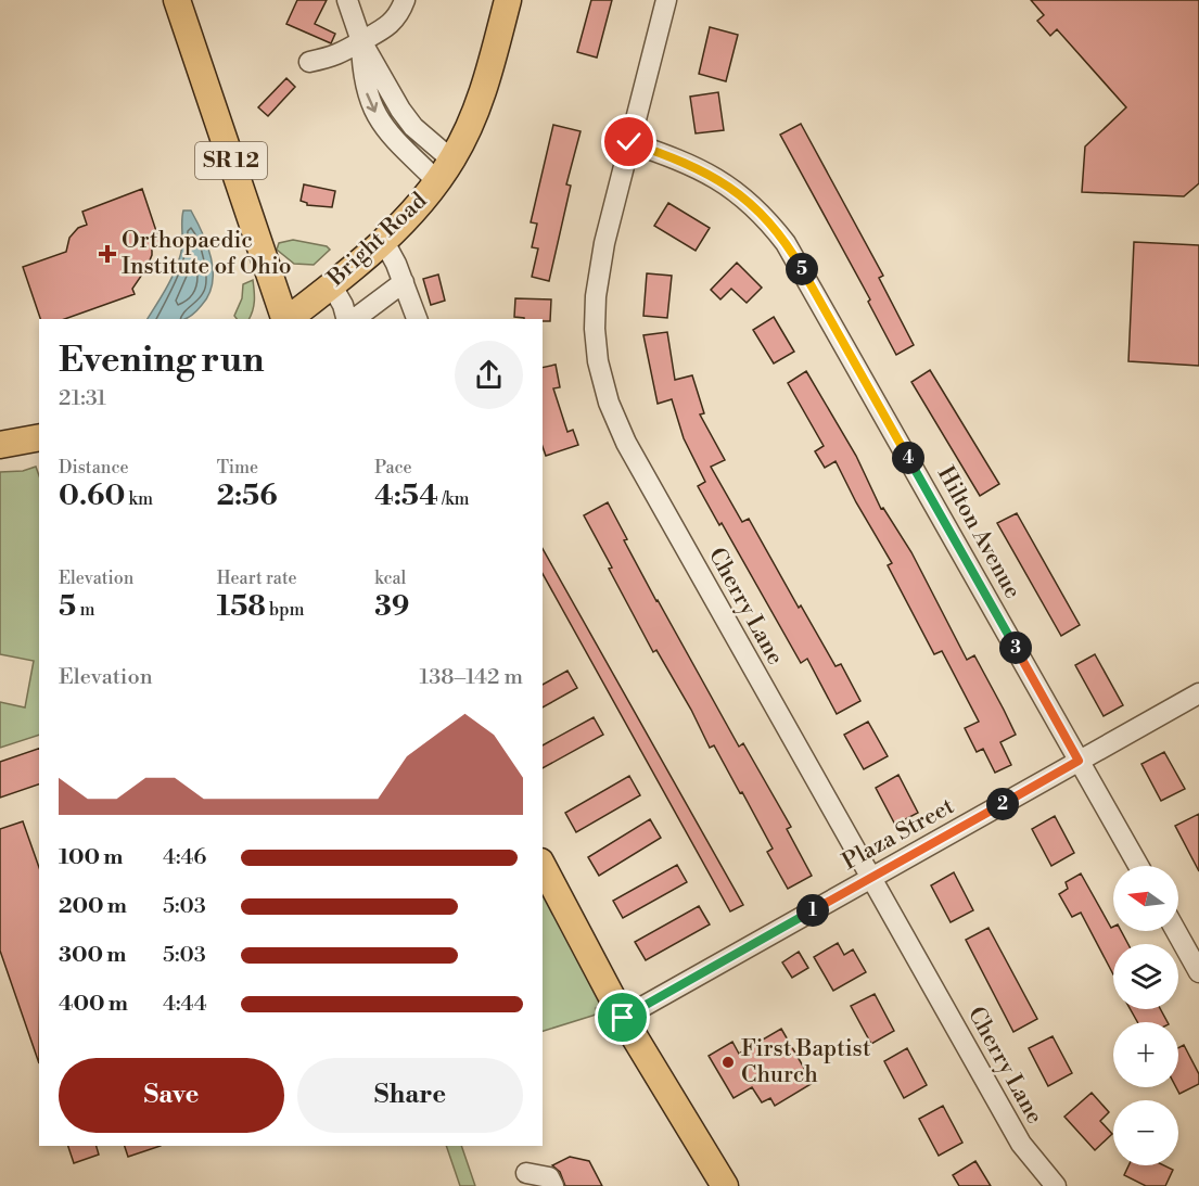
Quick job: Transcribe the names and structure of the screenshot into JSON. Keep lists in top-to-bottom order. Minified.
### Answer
{"streets":{"main road":["SR 12","Bright Road"],"street":["Hilton Avenue","Cherry Lane","Plaza Street"]},"crossings":[["Hilton Avenue","Cherry Lane"],["Hilton Avenue","Plaza Street"],["Cherry Lane","Plaza Street"]],"places":{"health":["Orthopaedic Institute of Ohio"],"other":["First Baptist Church"]},"north":"left","page":{"pins":["5","4","3","2","1"],"heading":["Evening run","21:31"],"stats":[["Distance","0.60 km"],["Time","2:56"],["Pace","4:54 /km"],["Elevation","5 m"],["Heart rate","158 bpm"],["kcal","39"]],"chart":["Elevation","138–142 m"],"list":[{"name":"100 m","note":"4:46"},{"name":"200 m","note":"5:03"},{"name":"300 m","note":"5:03"},{"name":"400 m","note":"4:44"}],"map_buttons":["+","−"],"buttons":["Save","Share"]}}
